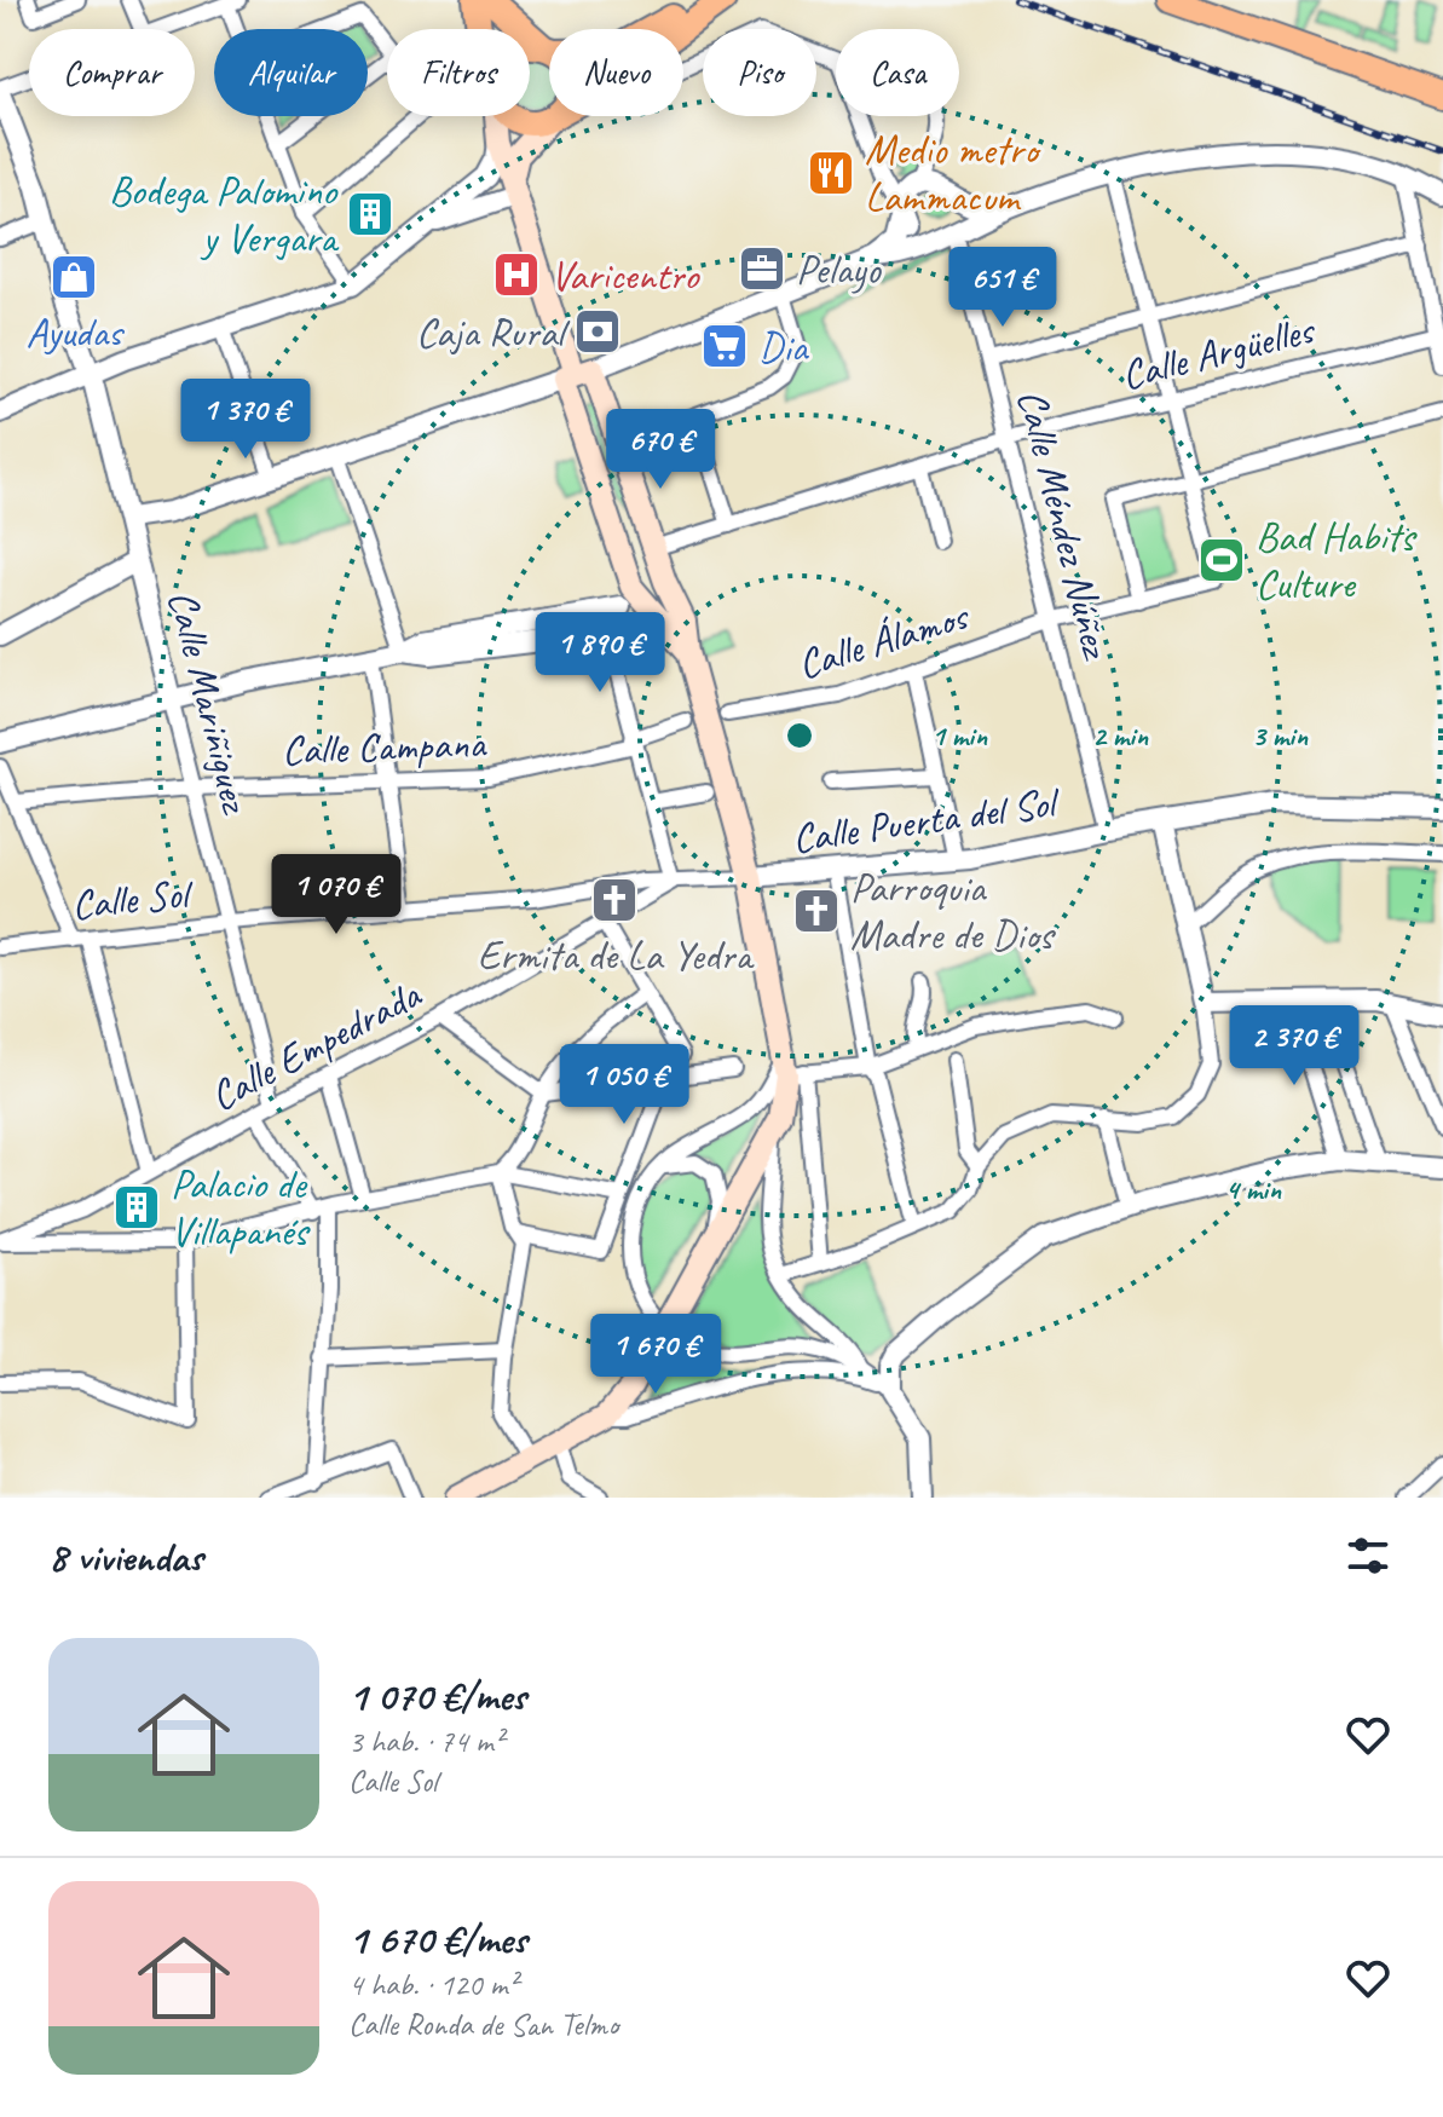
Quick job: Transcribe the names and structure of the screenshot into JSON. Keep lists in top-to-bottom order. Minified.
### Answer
{"streets":{"street":["Calle Argüelles","Calle Méndez Núñez","Calle Álamos","Calle Mariñiguez","Calle Campana","Calle Puerta del Sol","Calle Sol","Calle Empedrada"]},"crossings":[["Calle Argüelles","Calle Méndez Núñez"],["Calle Méndez Núñez","Calle Álamos"],["Calle Méndez Núñez","Calle Puerta del Sol"],["Calle Mariñiguez","Calle Campana"],["Calle Mariñiguez","Calle Sol"],["Calle Mariñiguez","Calle Empedrada"],["Calle Puerta del Sol","Calle Sol"],["Calle Sol","Calle Empedrada"]],"places":{"restaurant":["Medio metro Lammacum"],"building":["Bodega Palomino y Vergara","Palacio de Villapanés"],"office":["Pelayo"],"hospital":["Varicentro"],"shop":["Ayudas"],"bank":["Caja Rural"],"supermarket":["Dia"],"sports":["Bad Habits Culture"],"church":["Ermita de La Yedra","Parroquia Madre de Dios"]},"page":{"chip":["Comprar","Alquilar","Filtros","Nuevo","Piso","Casa"],"price":["651 €","1 370 €","670 €","1 890 €","1 070 €","2 370 €","1 050 €","1 670 €"],"heading":"8 viviendas","list":[{"name":"1 070 €/mes","note":"3 hab. · 74 m² · Calle Sol"},{"name":"1 670 €/mes","note":"4 hab. · 120 m² · Calle Ronda de San Telmo"}]},"rings":["1 min","2 min","3 min","4 min"]}
